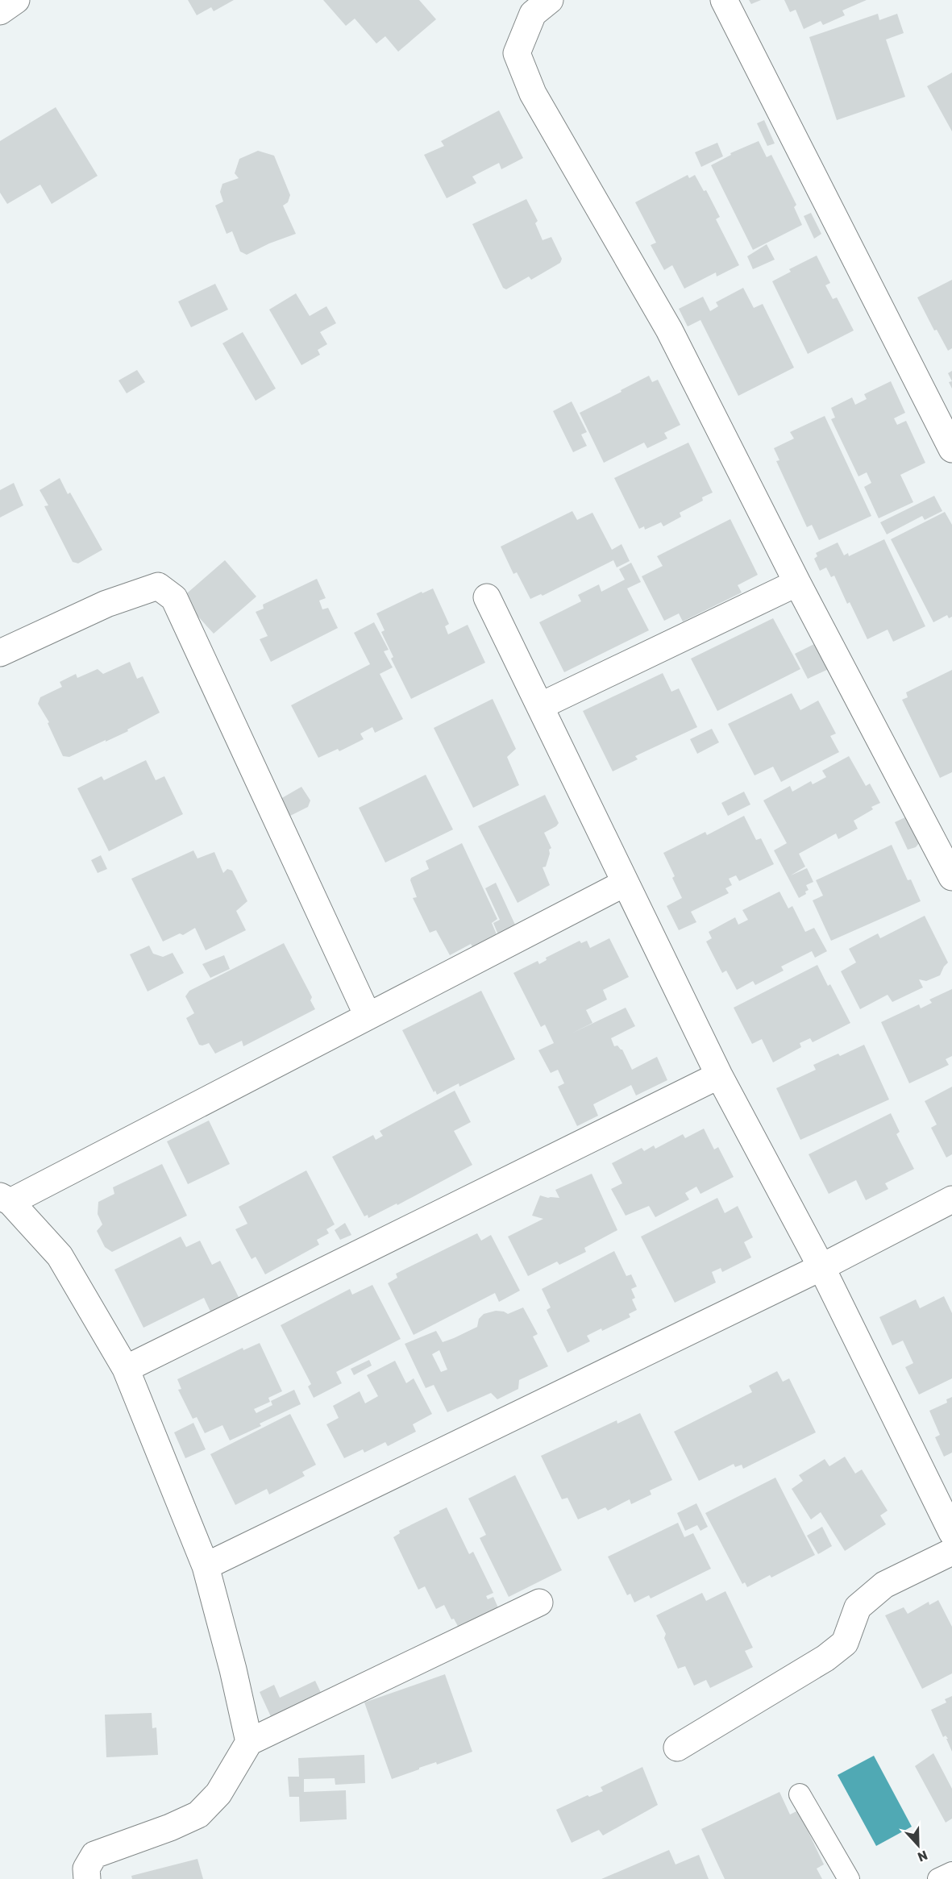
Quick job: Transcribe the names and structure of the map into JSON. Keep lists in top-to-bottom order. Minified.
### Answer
{"north":"bottom"}
